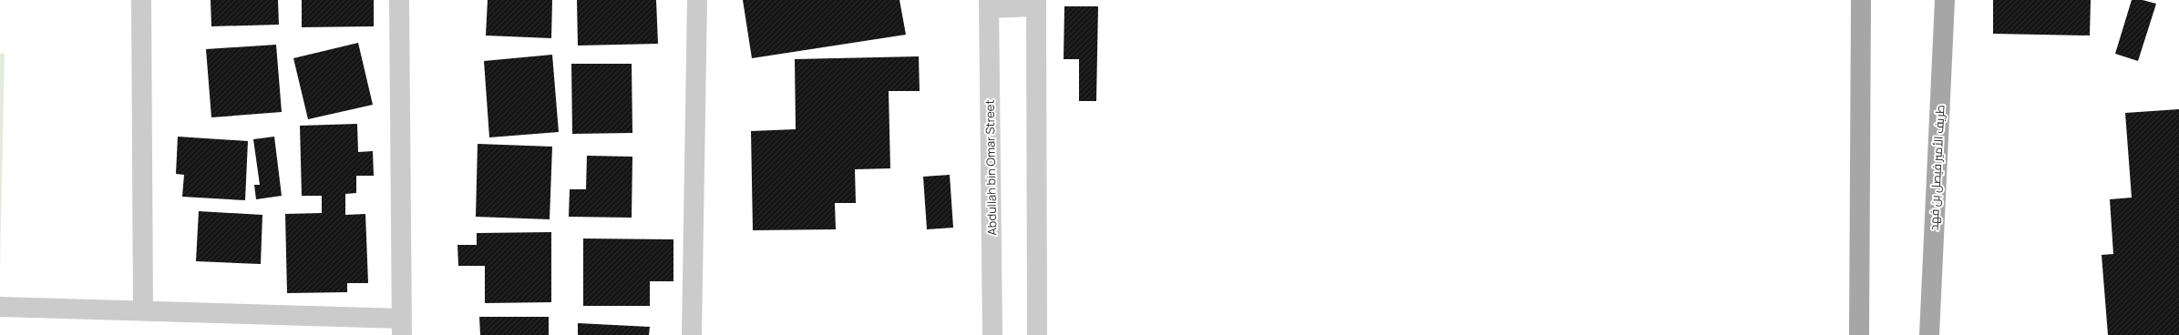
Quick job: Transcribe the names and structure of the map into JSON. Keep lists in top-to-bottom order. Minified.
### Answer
{"streets":{"main road":["طريف الأمير فيصل بن فهد"],"street":["Abdullah bin Omar Street"]}}
